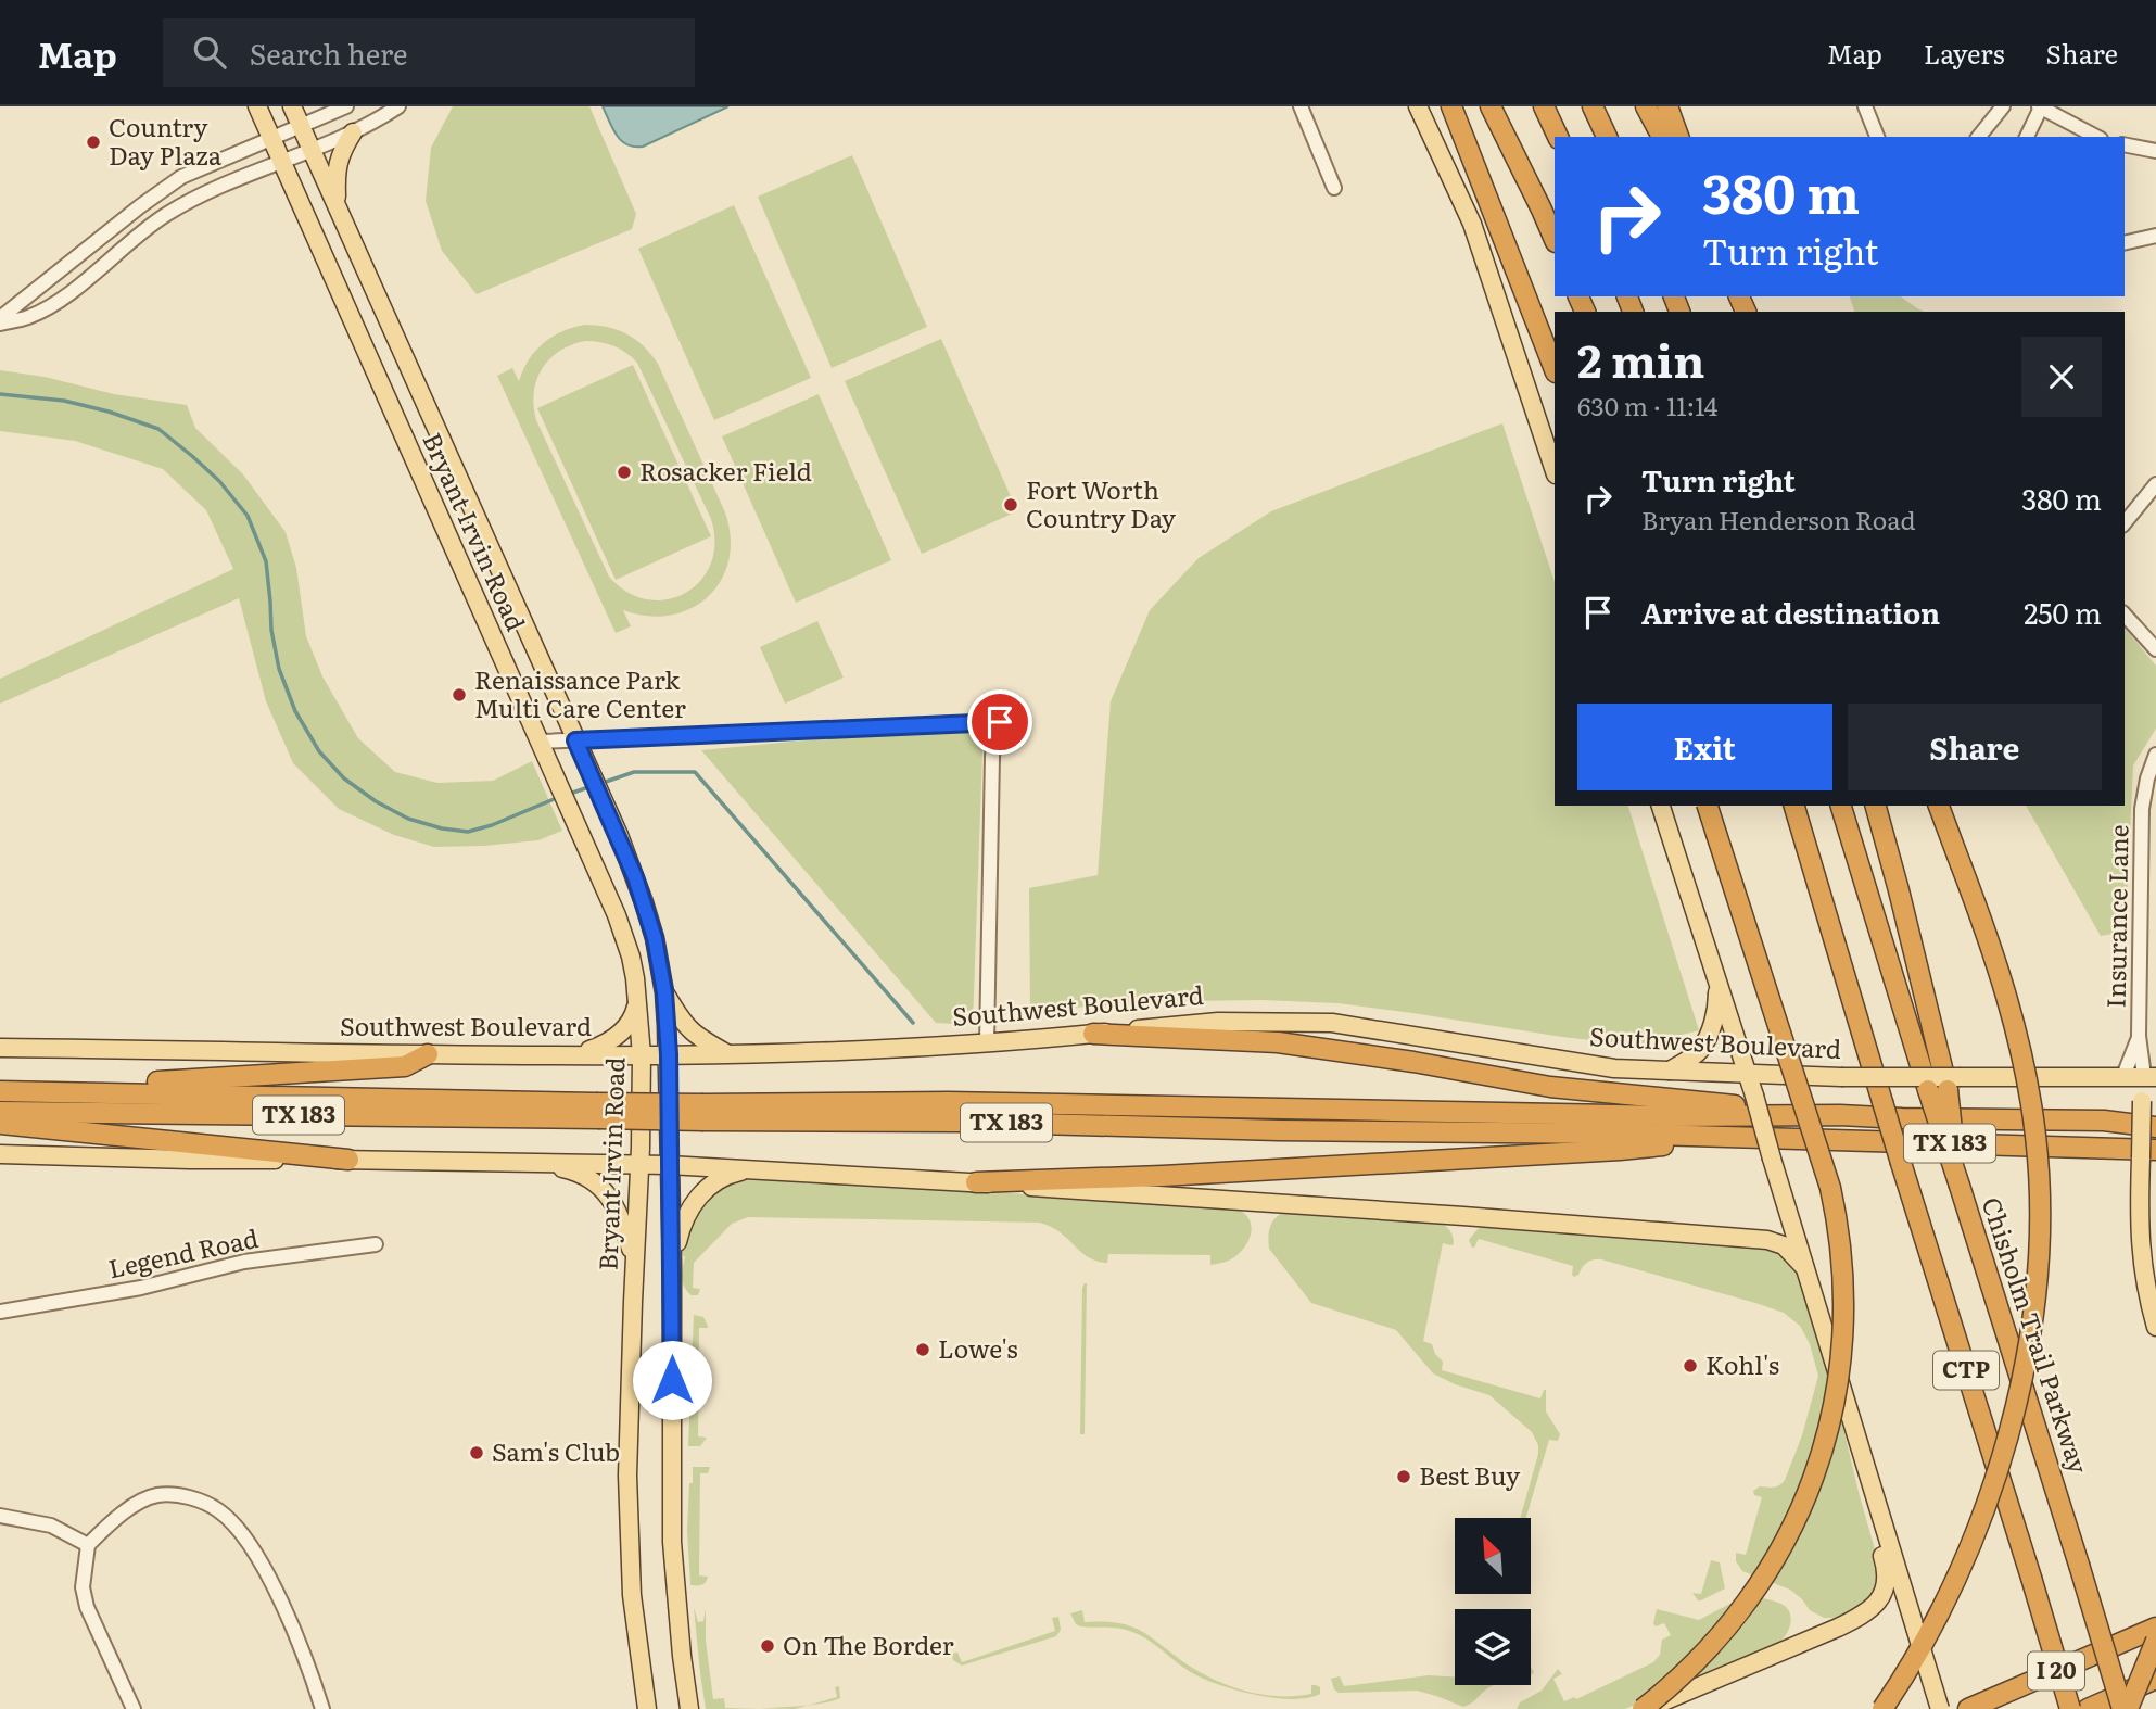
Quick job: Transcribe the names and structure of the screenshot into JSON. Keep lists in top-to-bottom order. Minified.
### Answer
{"streets":{"highway":["TX 183","Chisholm Trail Parkway","CTP","I 20"],"main road":["Bryant Irvin Road","Southwest Boulevard"],"street":["Insurance Lane","Legend Road"]},"crossings":[["Bryant Irvin Road","Southwest Boulevard"],["Insurance Lane","Southwest Boulevard"],["Southwest Boulevard","Chisholm Trail Parkway"]],"places":["Country Day Plaza","Rosacker Field","Fort Worth Country Day","Renaissance Park Multi Care Center","Lowe's","Kohl's","Sam's Club","Best Buy","On The Border"],"north":"top left","page":{"header":"Map","search":"Search here","nav":["Map","Layers","Share"],"turn":["380 m","Turn right"],"heading":["2 min","630 m · 11:14"],"list":[{"name":"Turn right","note":"Bryan Henderson Road","value":"380 m"},{"name":"Arrive at destination","value":"250 m"}],"buttons":["Exit","Share"]}}
